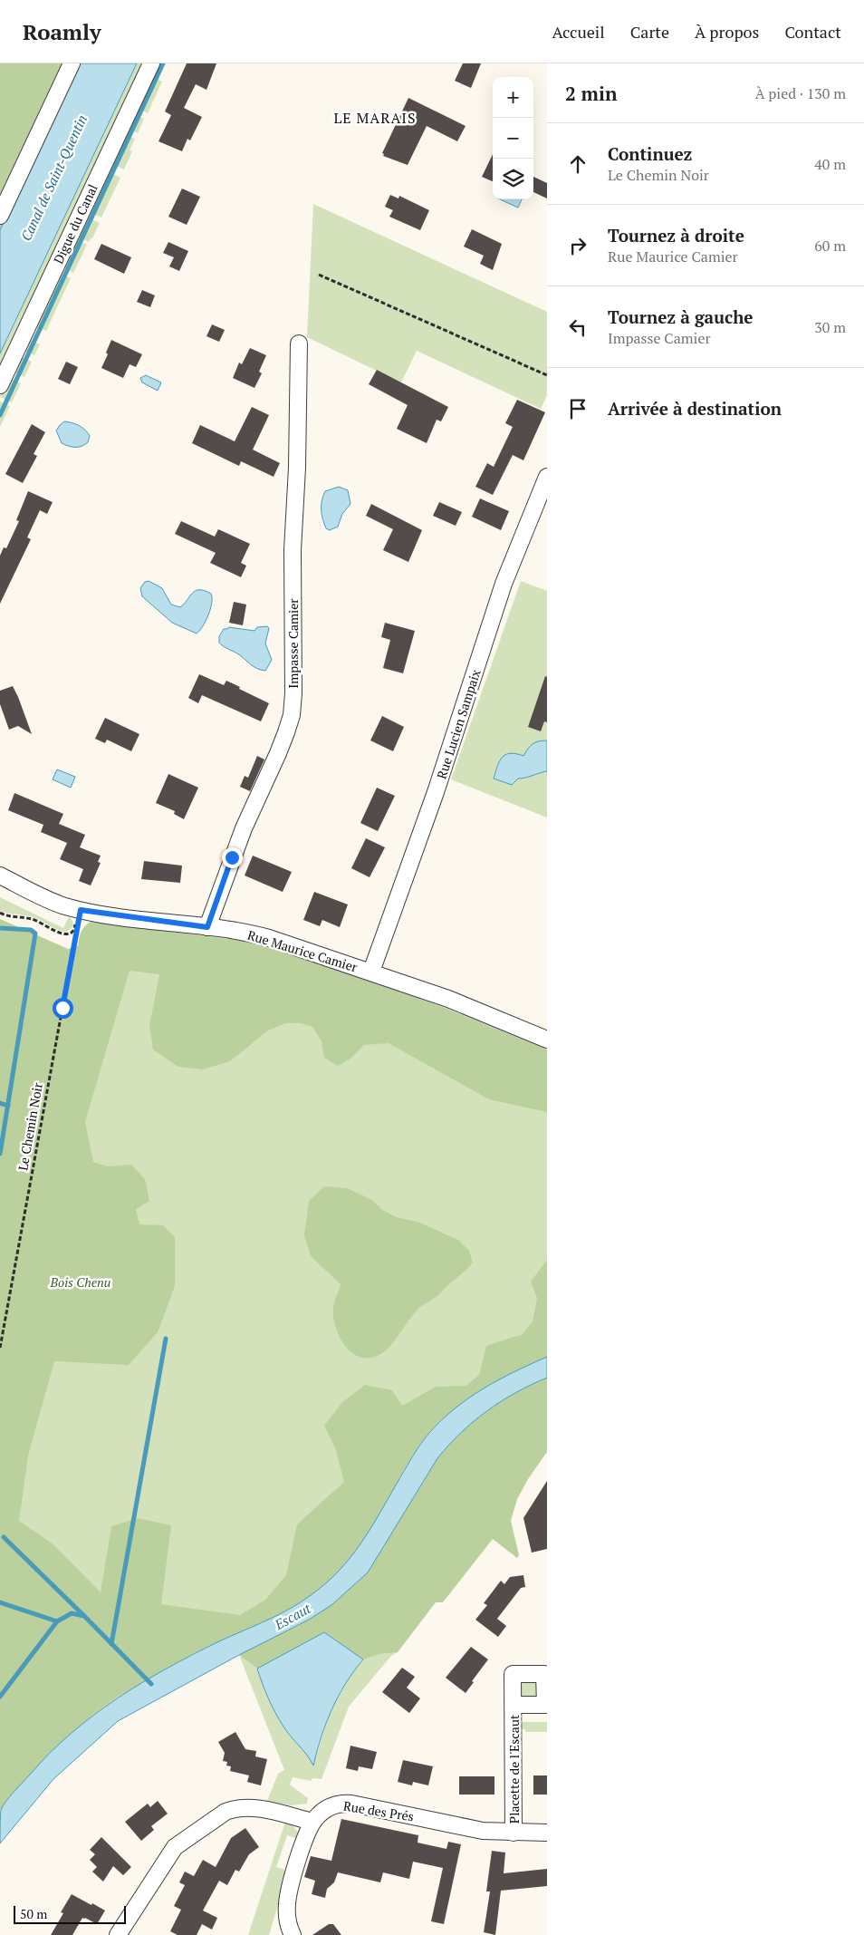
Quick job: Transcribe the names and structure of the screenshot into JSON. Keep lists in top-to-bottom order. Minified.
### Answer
{"streets":{"street":["Digue du Canal","Impasse Camier","Rue Lucien Sampaix","Rue Maurice Camier","Placette de l'Escaut","Rue des Prés"],"path":["Le Chemin Noir"]},"crossings":[["Impasse Camier","Rue Maurice Camier"],["Rue Lucien Sampaix","Rue Maurice Camier"],["Rue Maurice Camier","Le Chemin Noir"],["Placette de l'Escaut","Rue des Prés"]],"districts":["LE MARAIS"],"water":["Canal de Saint-Quentin","Escaut"],"parks":["Bois Chenu"],"scale_bar":"50 m","page":{"header":"Roamly","nav":["Accueil","Carte","À propos","Contact"],"heading":["2 min","À pied · 130 m"],"map_buttons":["+","−"],"list":[["Continuez","Le Chemin Noir","40 m"],["Tournez à droite","Rue Maurice Camier","60 m"],["Tournez à gauche","Impasse Camier","30 m"],"Arrivée à destination"],"scale":"50 m"}}
